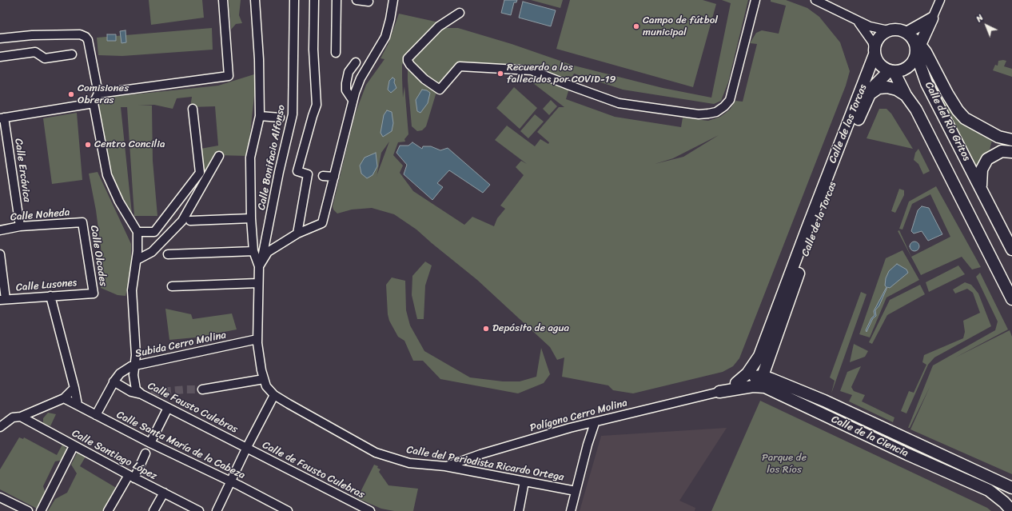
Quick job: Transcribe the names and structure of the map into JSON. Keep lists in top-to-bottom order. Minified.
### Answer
{"streets":{"street":["Calle del Río Gritos","Calle de las Torcas","Calle Bonifacio Alfonso","Calle Ercávica","Calle Noheda","Calle de la Torcas","Calle Olcades","Calle Lusones","Subida Cerro Molina","Calle Fausto Culebras","Polígono Cerro Molina","Calle de la Ciencia","Calle Santa María de la Cabeza","Calle Santiago López","Calle del Periodista Ricardo Ortega","Calle de Fausto Culebras"]},"crossings":[["Calle del Río Gritos","Calle de las Torcas"],["Calle del Río Gritos","Calle de la Torcas"],["Calle de las Torcas","Calle de la Torcas"],["Calle Bonifacio Alfonso","Calle del Periodista Ricardo Ortega"],["Calle Ercávica","Calle Noheda"],["Calle Noheda","Calle Olcades"],["Calle de la Torcas","Calle de la Ciencia"],["Calle Olcades","Calle Lusones"],["Subida Cerro Molina","Calle Fausto Culebras"],["Subida Cerro Molina","Calle Santa María de la Cabeza"],["Subida Cerro Molina","Calle del Periodista Ricardo Ortega"],["Calle Fausto Culebras","Calle de Fausto Culebras"],["Polígono Cerro Molina","Calle del Periodista Ricardo Ortega"]],"parks":["Parque de los Ríos"],"places":["Campo de fútbol municipal","Recuerdo a los fallecidos por COVID-19","Comisiones Obreras","Centro Concilia","Depósito de agua"],"north":"top left"}
